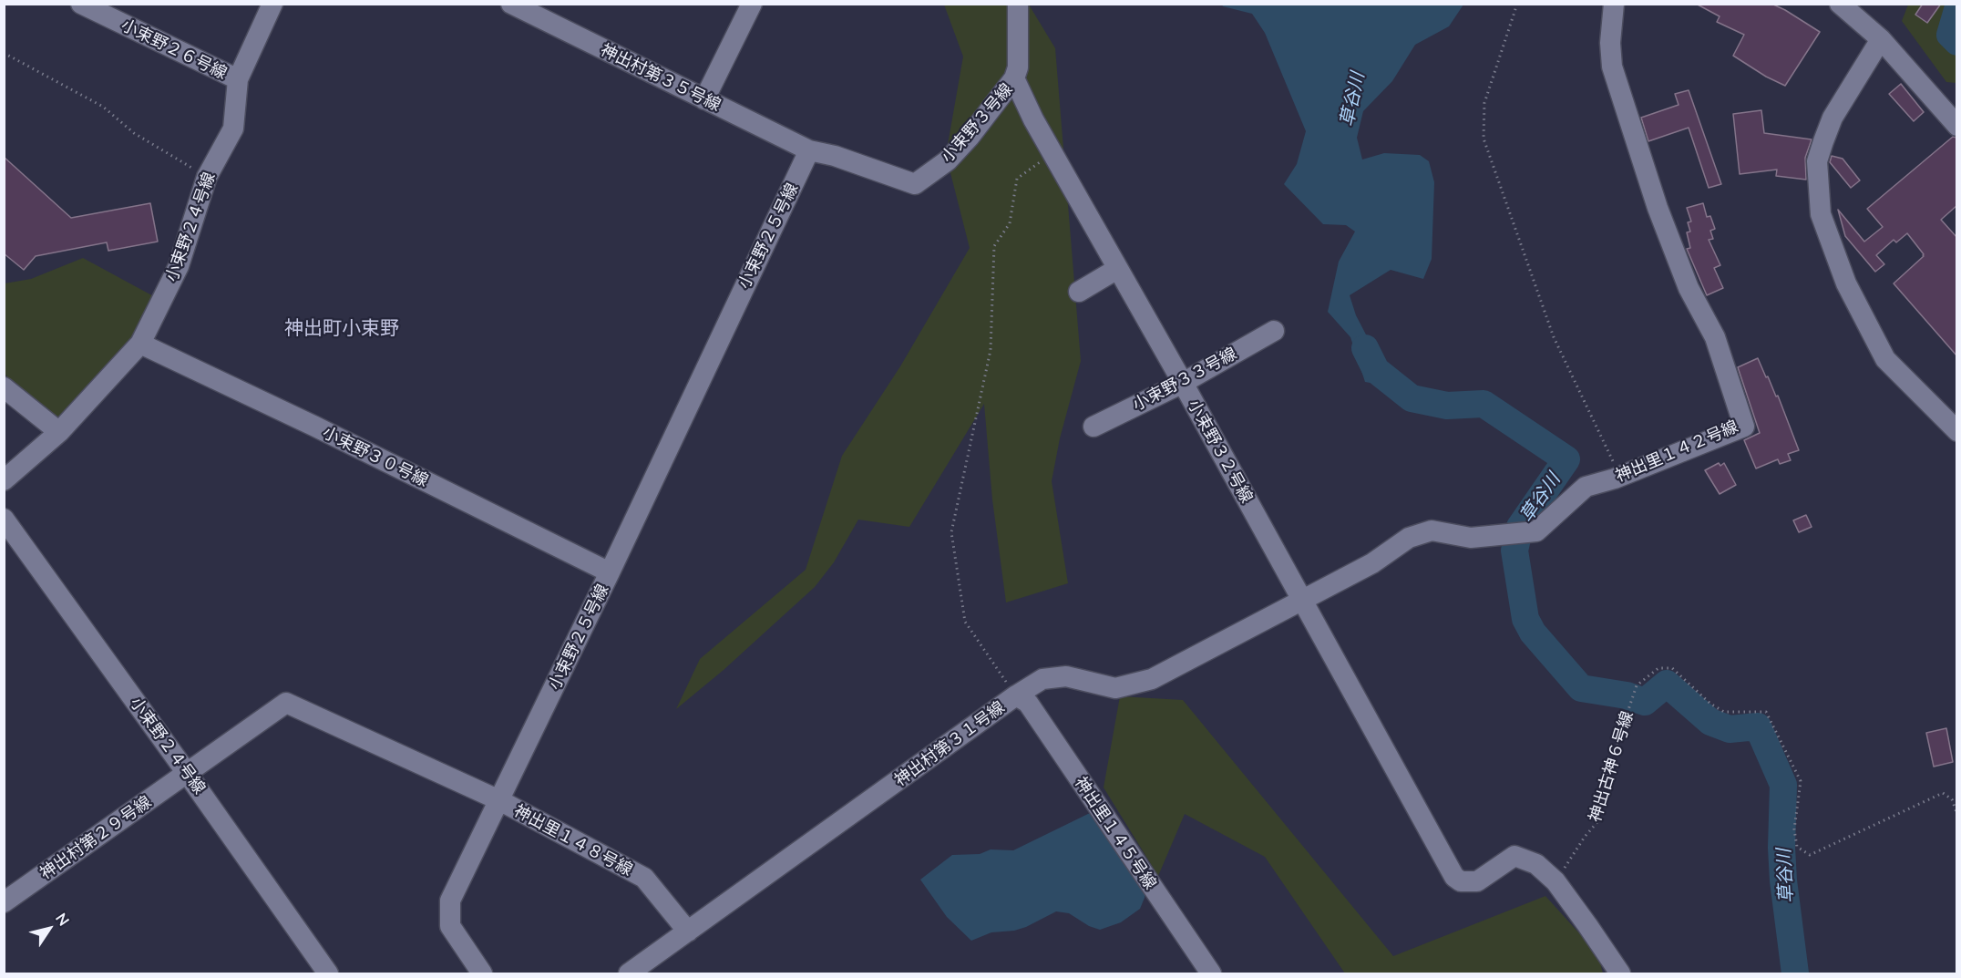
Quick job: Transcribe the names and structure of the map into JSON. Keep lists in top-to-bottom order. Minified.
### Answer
{"streets":{"street":["小束野２６号線","神出村第３５号線","小束野３号線","小束野２４号線","小束野２５号線","小束野３３号線","小束野３２号線","神出里１４２号線","小束野３０号線","神出村第３１号線","神出里１４５号線","神出村第２９号線","神出里１４８号線"],"path":["神出古神６号線"]},"crossings":[["小束野２６号線","小束野２４号線"],["神出村第３５号線","小束野３号線"],["神出村第３５号線","小束野２５号線"],["小束野３号線","小束野２５号線"],["小束野３号線","小束野３２号線"],["小束野２４号線","小束野３０号線"],["小束野２４号線","神出村第２９号線"],["小束野２５号線","小束野３０号線"],["小束野２５号線","神出里１４８号線"],["小束野３３号線","小束野３２号線"],["小束野３２号線","神出里１４２号線"],["小束野３２号線","神出村第３１号線"],["小束野３２号線","神出古神６号線"],["神出里１４２号線","神出村第３１号線"],["神出村第３１号線","神出里１４５号線"],["神出村第３１号線","神出里１４８号線"]],"districts":["神出町小束野"],"water":["草谷川"],"north":"top right"}
